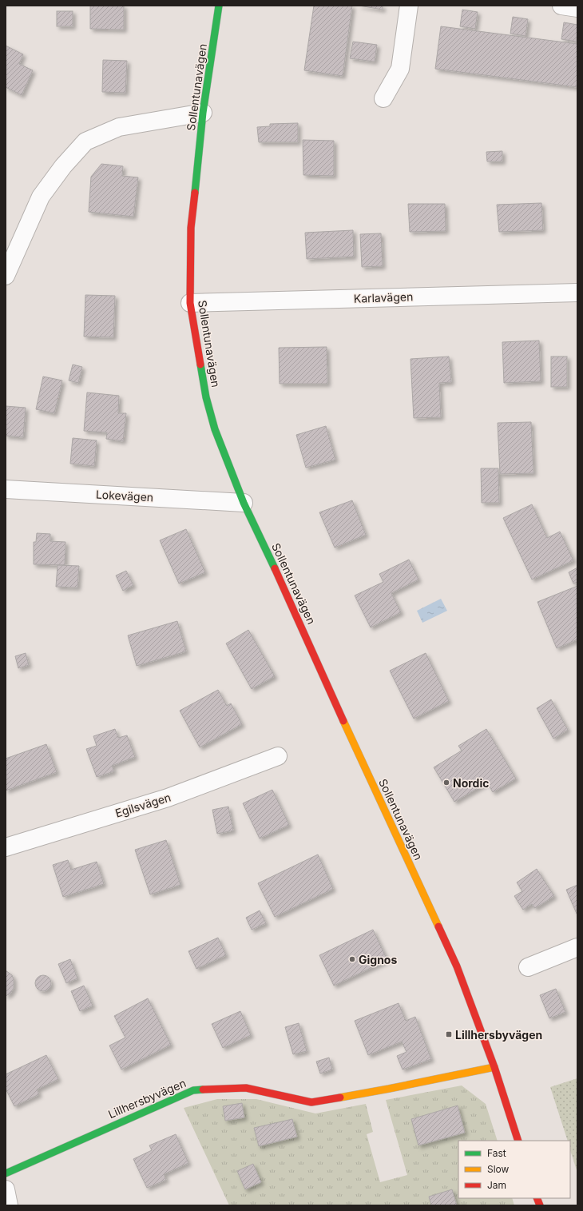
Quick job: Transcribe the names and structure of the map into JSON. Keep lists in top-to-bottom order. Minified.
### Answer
{"streets":{"street":["Sollentunavägen","Karlavägen","Lokevägen","Egilsvägen","Lillhersbyvägen"]},"crossings":[["Sollentunavägen","Karlavägen"],["Sollentunavägen","Lokevägen"],["Sollentunavägen","Lillhersbyvägen"]],"places":{"other":["Nordic","Gignos"],"transit":["Lillhersbyvägen"]},"legend":["Fast","Slow","Jam"]}
